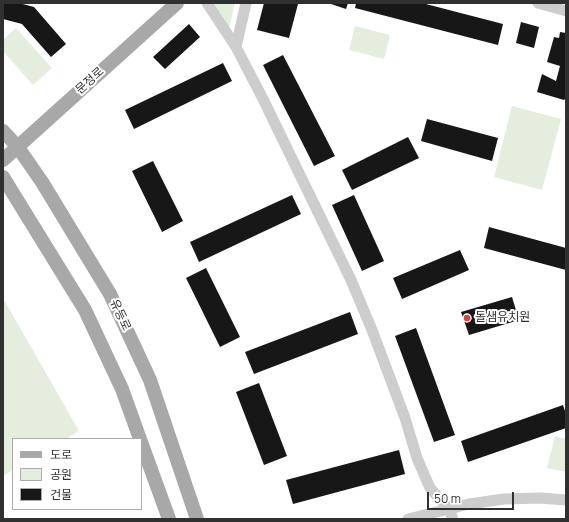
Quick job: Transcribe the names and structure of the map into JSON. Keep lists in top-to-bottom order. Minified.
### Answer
{"streets":{"main road":["문정로","유등로"]},"crossings":[["문정로","유등로"]],"places":["돌샘유치원"],"legend":["도로","공원","건물"],"scale_bar":"50 m"}
